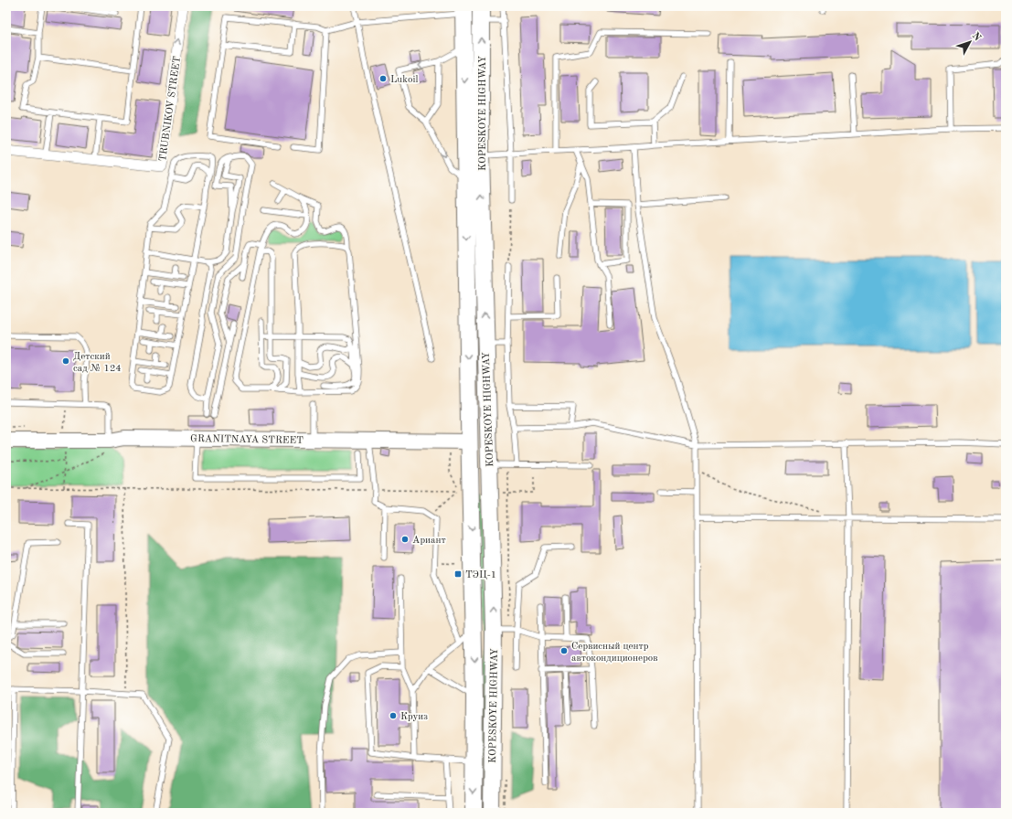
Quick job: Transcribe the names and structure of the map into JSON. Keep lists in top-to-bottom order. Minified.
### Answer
{"streets":{"main road":["KOPESKOYE HIGHWAY","GRANITNAYA STREET"],"street":["TRUBNIKOV STREET"]},"crossings":[["KOPESKOYE HIGHWAY","GRANITNAYA STREET"]],"places":{"other":["Lukoil","Детский сад № 124","Ариант","Сервисный центр автокондиционеров","Круиз"],"transit":["ТЭЦ-1"]},"north":"top right"}
